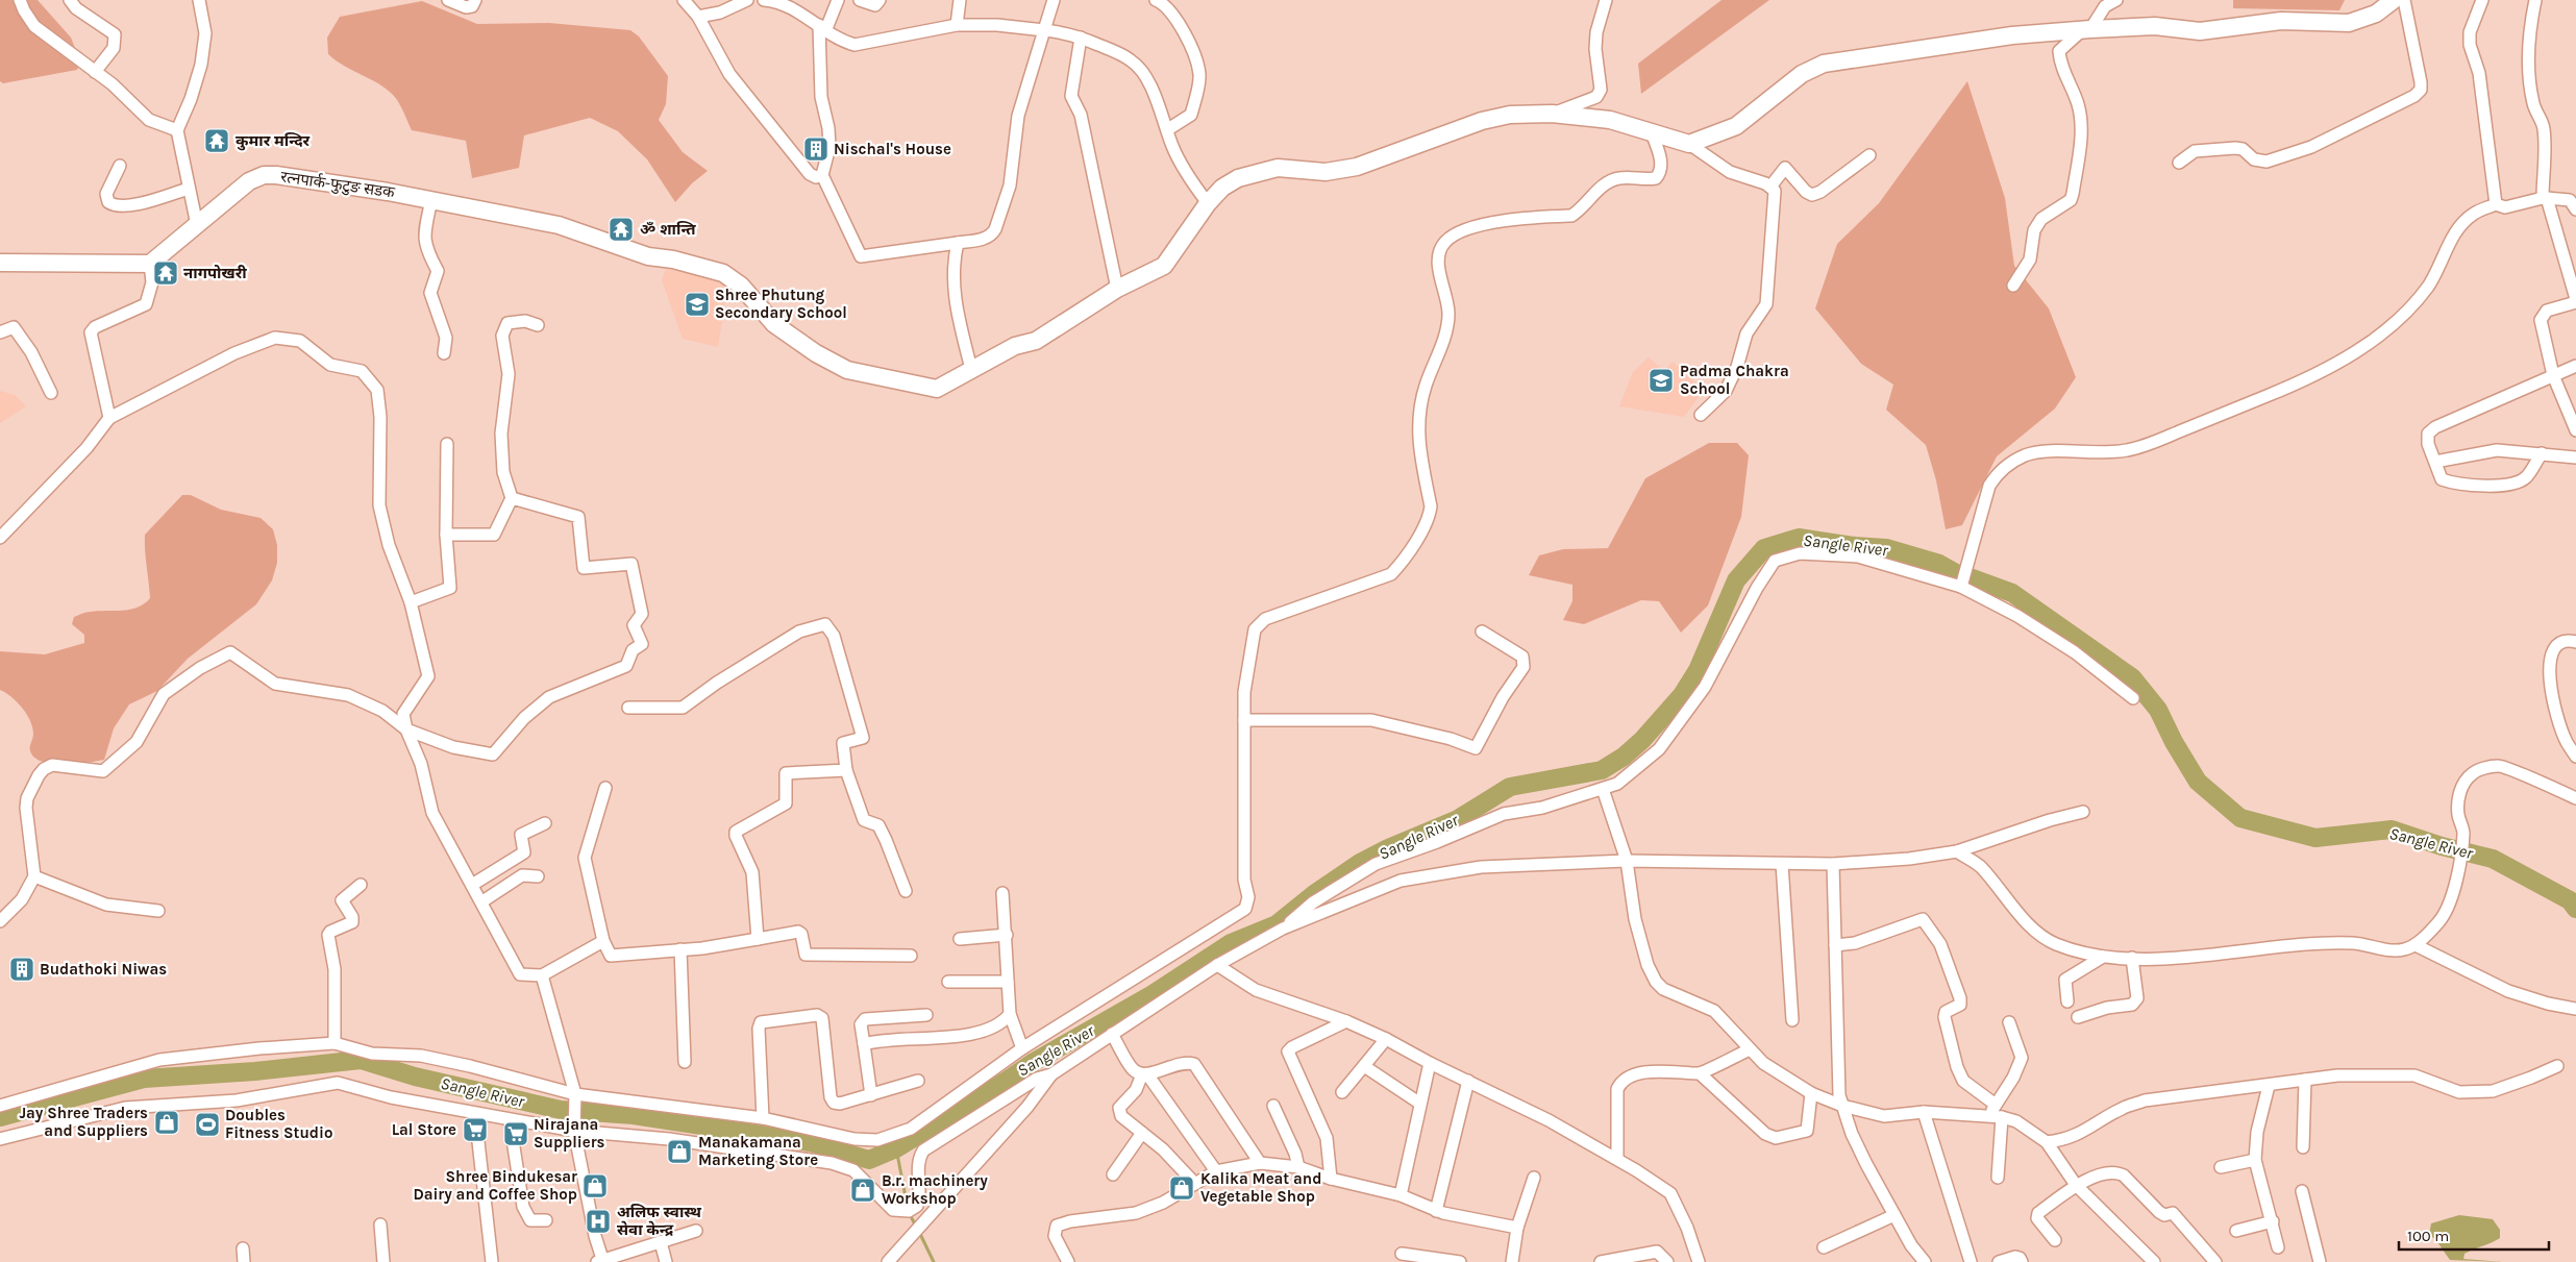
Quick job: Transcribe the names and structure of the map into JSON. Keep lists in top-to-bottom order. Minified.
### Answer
{"streets":{"street":["रत्नपार्क-फुटुङ सडक"]},"water":["Sangle River"],"places":{"temple":["कुमार मन्दिर","ॐ शान्ति","नागपोखरी"],"building":["Nischal's House","Budathoki Niwas"],"school or university":["Shree Phutung Secondary School","Padma Chakra School"],"shop":["Jay Shree Traders and Suppliers","Manakamana Marketing Store","Shree Bindukesar Dairy and Coffee Shop","Kalika Meat and Vegetable Shop","B.r. machinery Workshop"],"sports":["Doubles Fitness Studio"],"supermarket":["Lal Store","Nirajana Suppliers"],"hospital":["अलिफ स्वास्थ सेवा केन्द्र"]},"scale_bar":"100 m"}
